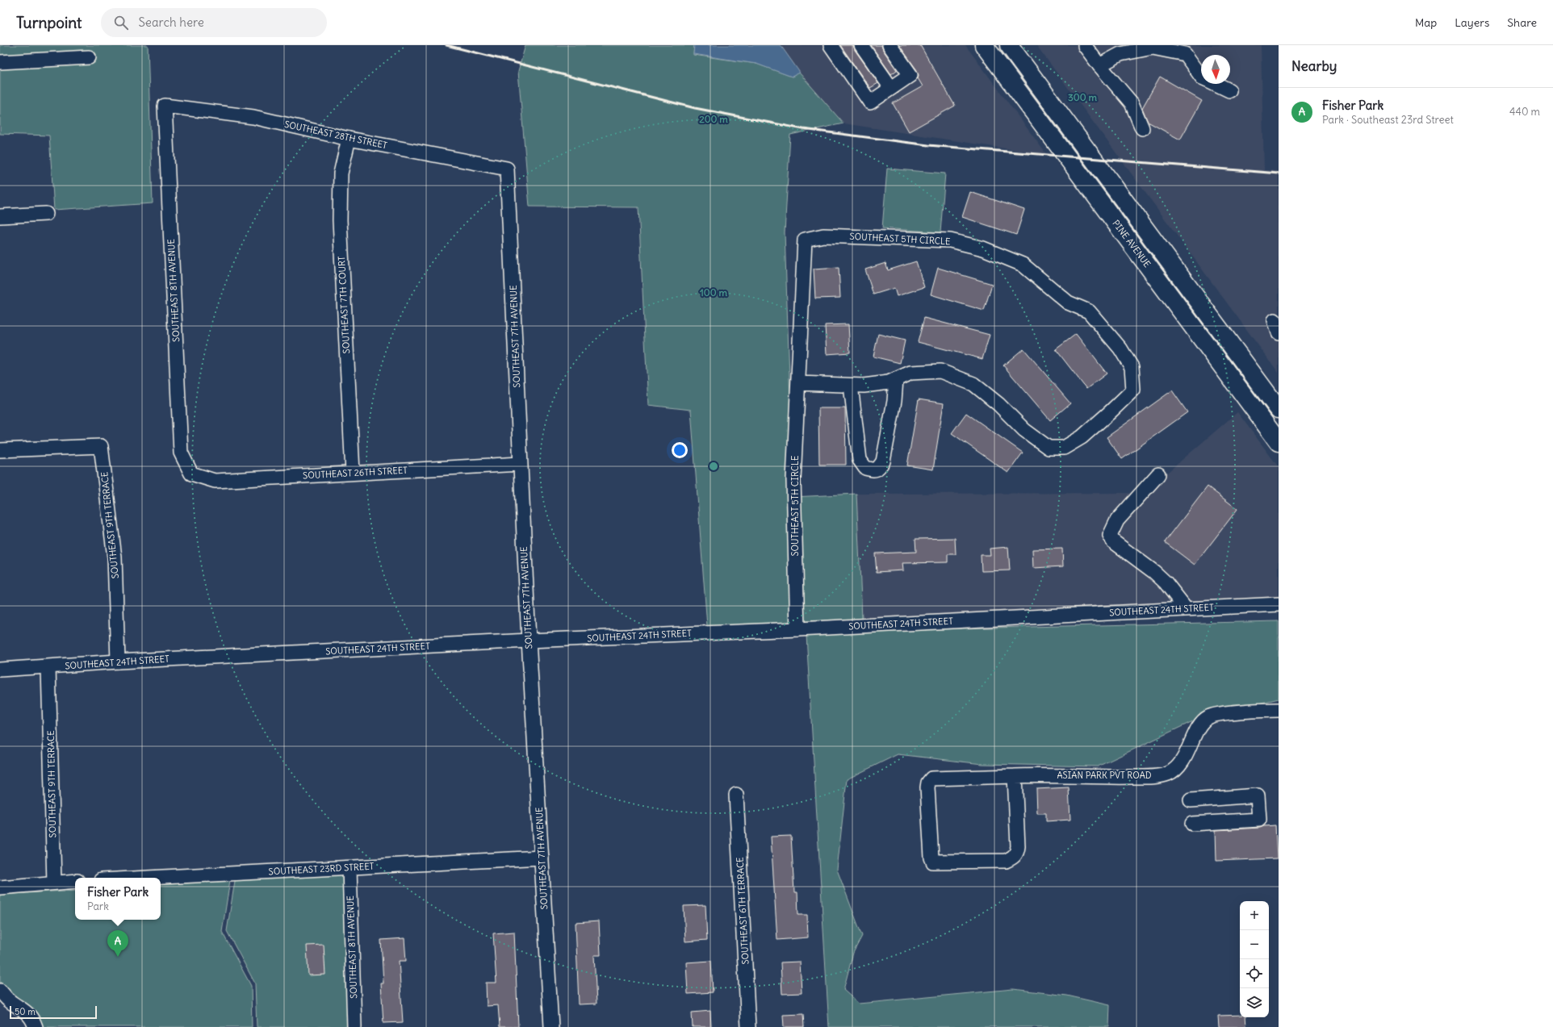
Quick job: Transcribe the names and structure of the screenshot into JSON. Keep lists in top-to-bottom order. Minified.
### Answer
{"streets":{"highway":["PINE AVENUE"],"street":["SOUTHEAST 28TH STREET","SOUTHEAST 5TH CIRCLE","SOUTHEAST 8TH AVENUE","SOUTHEAST 7TH COURT","SOUTHEAST 7TH AVENUE","SOUTHEAST 26TH STREET","SOUTHEAST 9TH TERRACE","SOUTHEAST 24TH STREET","ASIAN PARK PVT ROAD","SOUTHEAST 23RD STREET","SOUTHEAST 6TH TERRACE"]},"crossings":[["SOUTHEAST 28TH STREET","SOUTHEAST 8TH AVENUE"],["SOUTHEAST 28TH STREET","SOUTHEAST 7TH COURT"],["SOUTHEAST 28TH STREET","SOUTHEAST 7TH AVENUE"],["SOUTHEAST 5TH CIRCLE","SOUTHEAST 24TH STREET"],["SOUTHEAST 8TH AVENUE","SOUTHEAST 26TH STREET"],["SOUTHEAST 8TH AVENUE","SOUTHEAST 23RD STREET"],["SOUTHEAST 7TH COURT","SOUTHEAST 26TH STREET"],["SOUTHEAST 7TH AVENUE","SOUTHEAST 26TH STREET"],["SOUTHEAST 7TH AVENUE","SOUTHEAST 24TH STREET"],["SOUTHEAST 7TH AVENUE","SOUTHEAST 23RD STREET"],["SOUTHEAST 9TH TERRACE","SOUTHEAST 24TH STREET"]],"scale_bar":"50 m","north":"bottom","page":{"header":"Turnpoint","search":"Search here","nav":["Map","Layers","Share"],"heading":"Nearby","list":[{"mark":"A","name":"Fisher Park","note":"Park · Southeast 23rd Street","value":"440 m"}],"popup":["Fisher Park","Park"],"map_buttons":["+","−"],"pins":"A","scale":"50 m"},"rings":["300 m","200 m","100 m"]}
